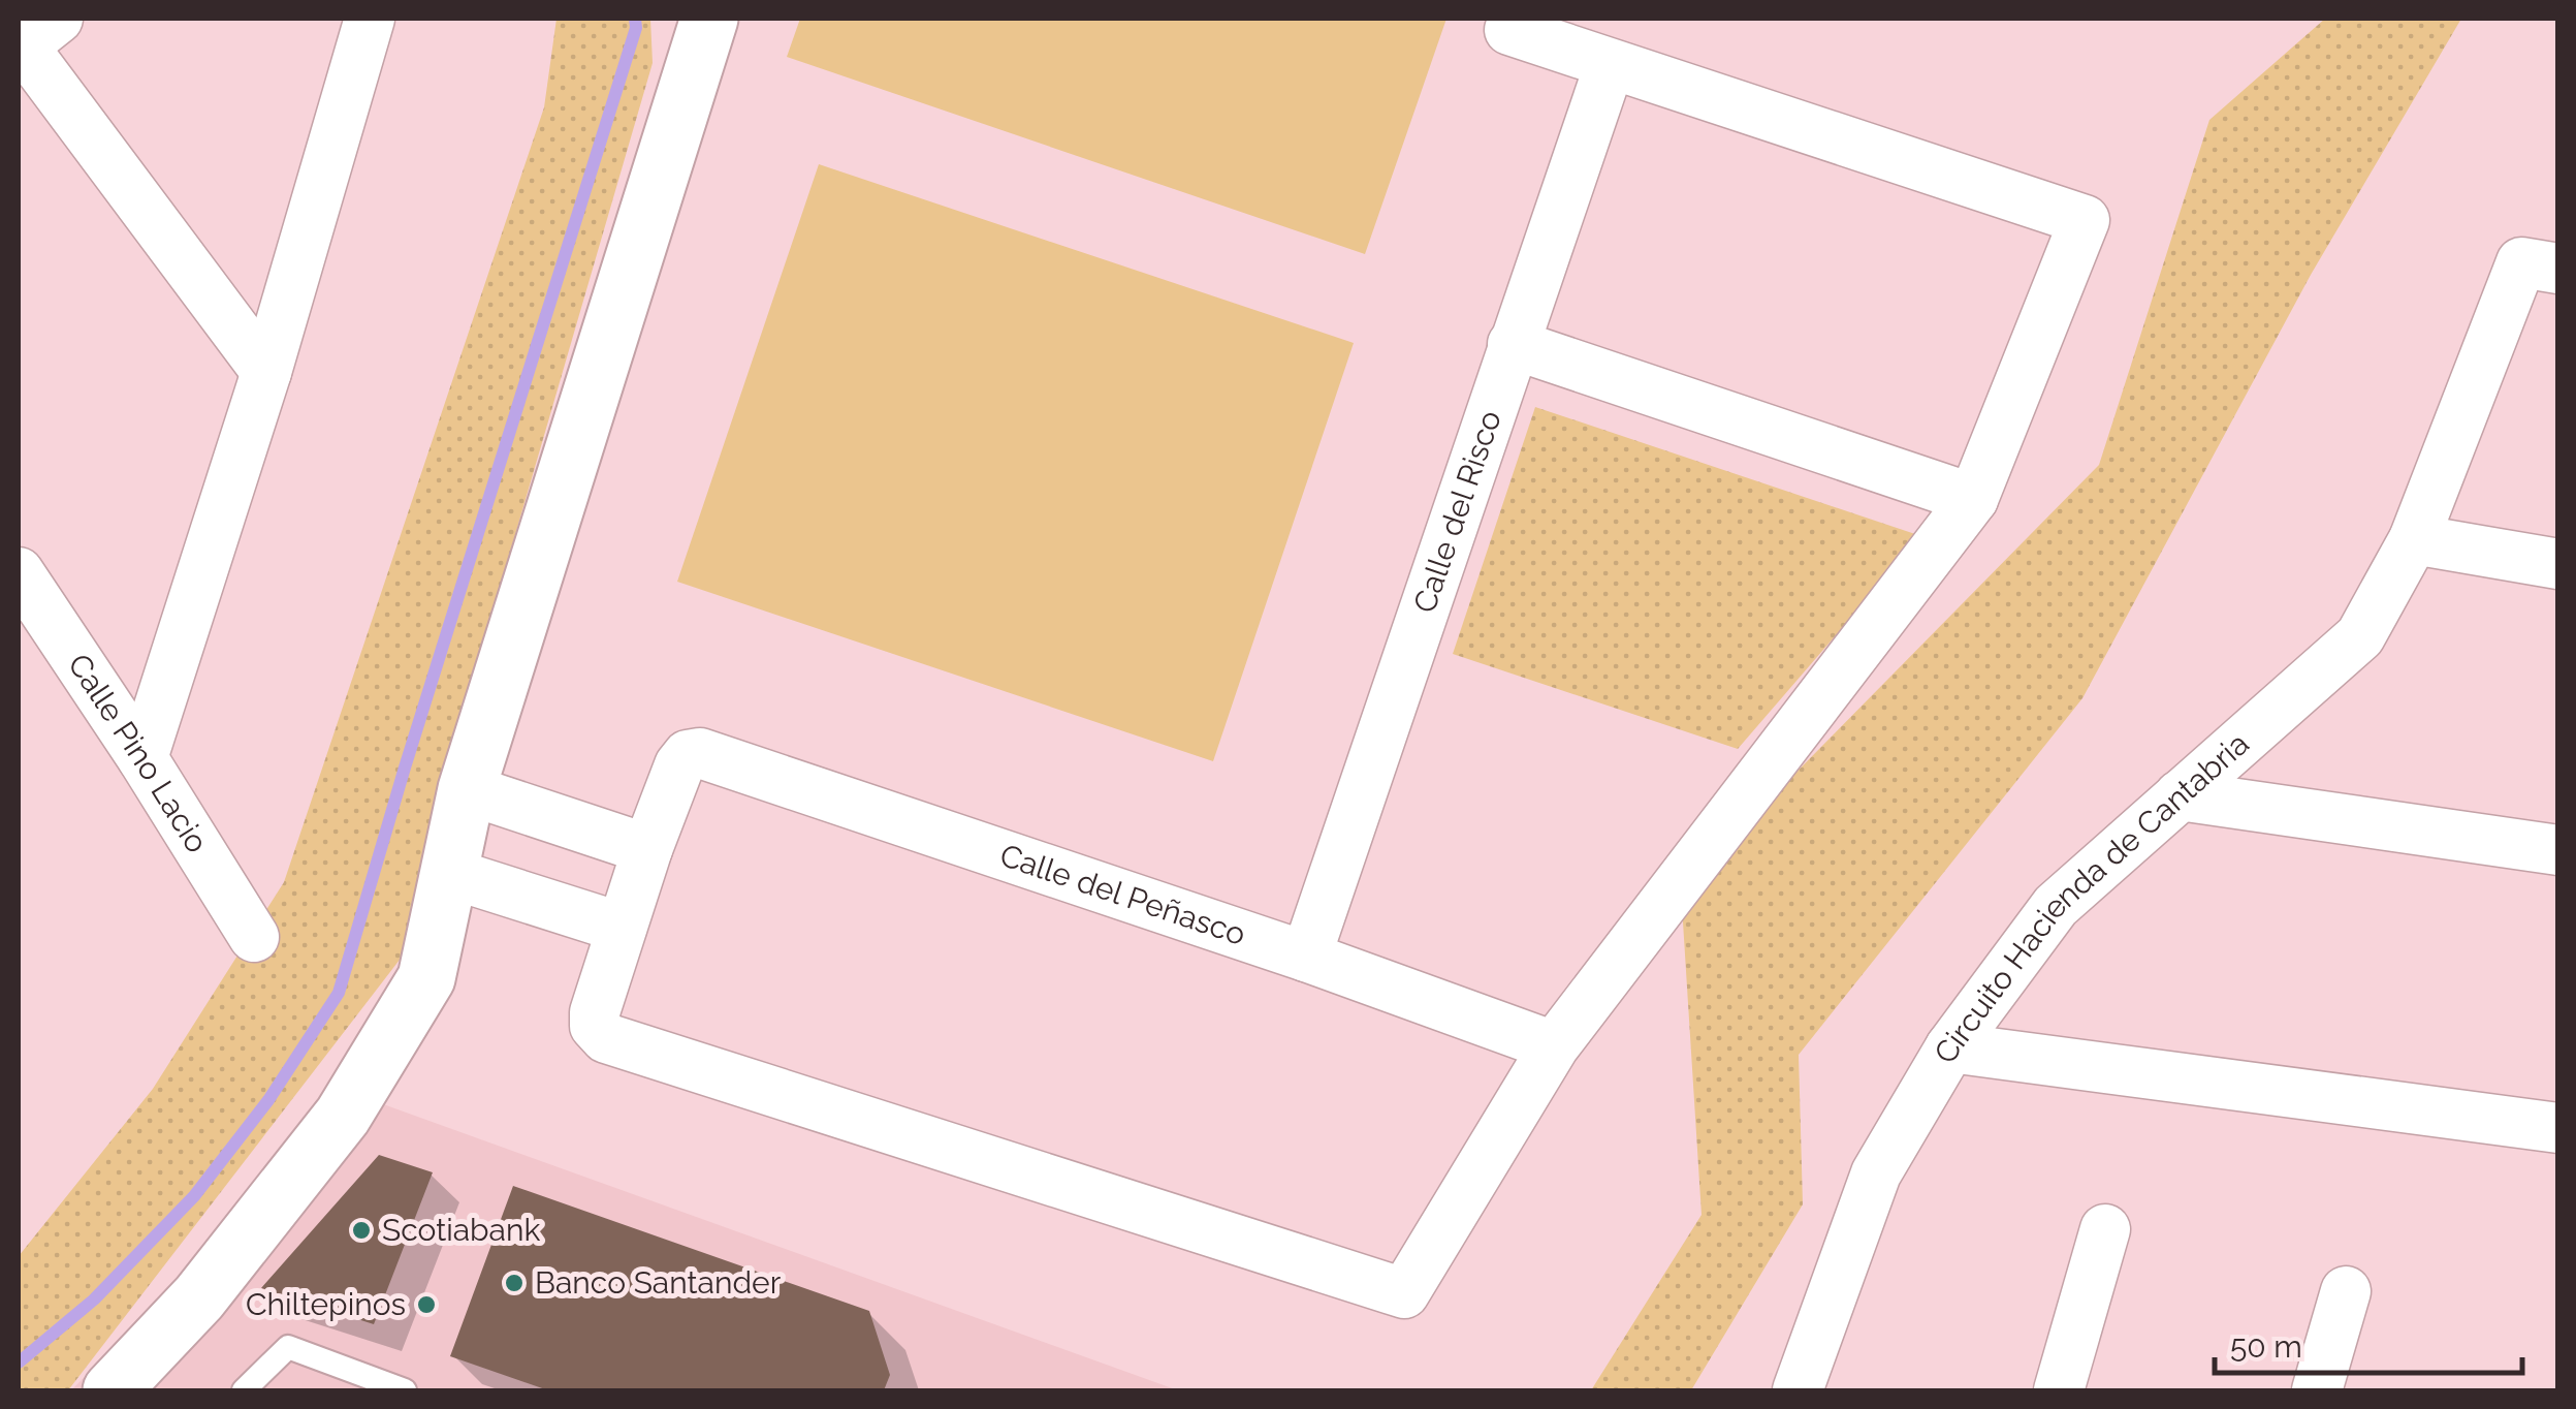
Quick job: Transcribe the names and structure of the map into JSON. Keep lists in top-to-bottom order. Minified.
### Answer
{"streets":{"street":["Calle del Risco","Calle Pino Lacio","Circuito Hacienda de Cantabria","Calle del Peñasco"]},"crossings":[["Calle del Risco","Calle del Peñasco"]],"places":["Scotiabank","Banco Santander","Chiltepinos"],"scale_bar":"50 m"}
